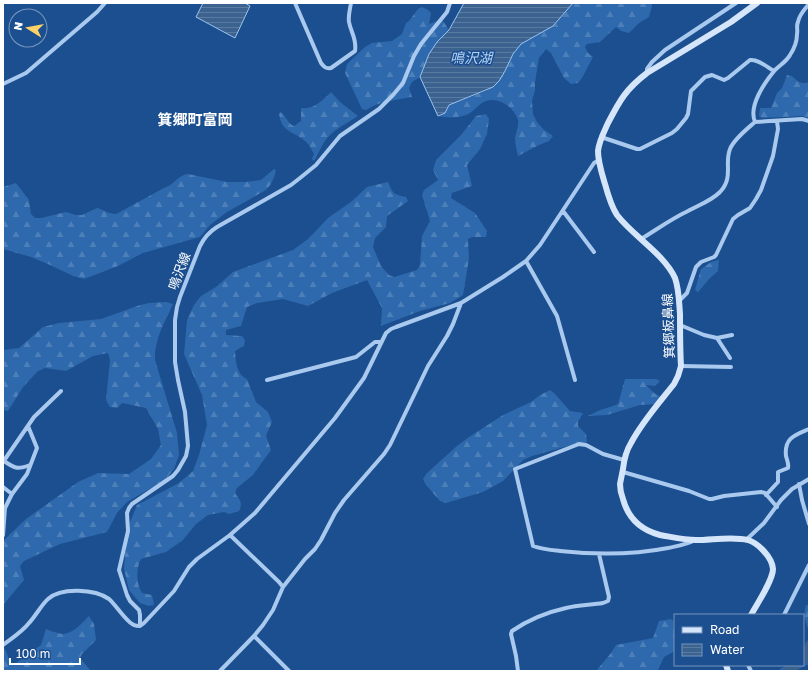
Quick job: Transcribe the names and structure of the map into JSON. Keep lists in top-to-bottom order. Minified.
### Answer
{"streets":{"main road":["箕郷板鼻線"],"street":["鳴沢線"]},"districts":["箕郷町富岡"],"water":["鳴沢湖"],"legend":["Road","Water"],"scale_bar":"100 m","north":"left"}
